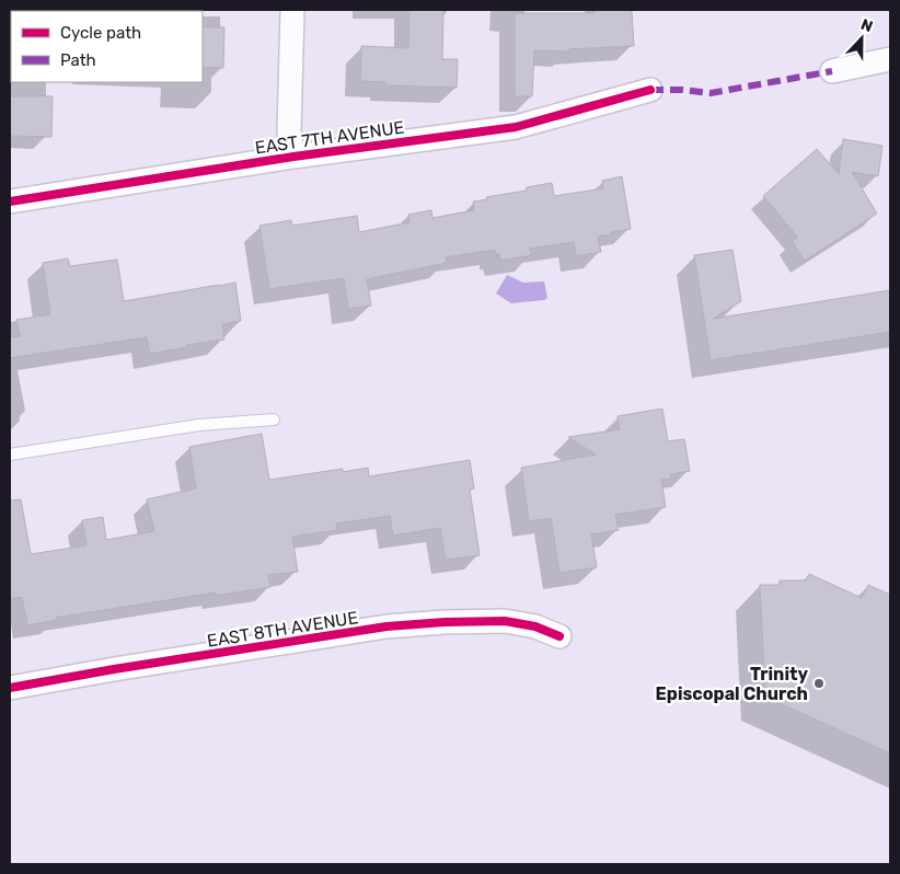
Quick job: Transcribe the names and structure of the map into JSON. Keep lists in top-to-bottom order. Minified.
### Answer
{"streets":{"street":["EAST 7TH AVENUE","EAST 8TH AVENUE"]},"places":["Trinity Episcopal Church"],"legend":["Cycle path","Path"],"north":"top"}
